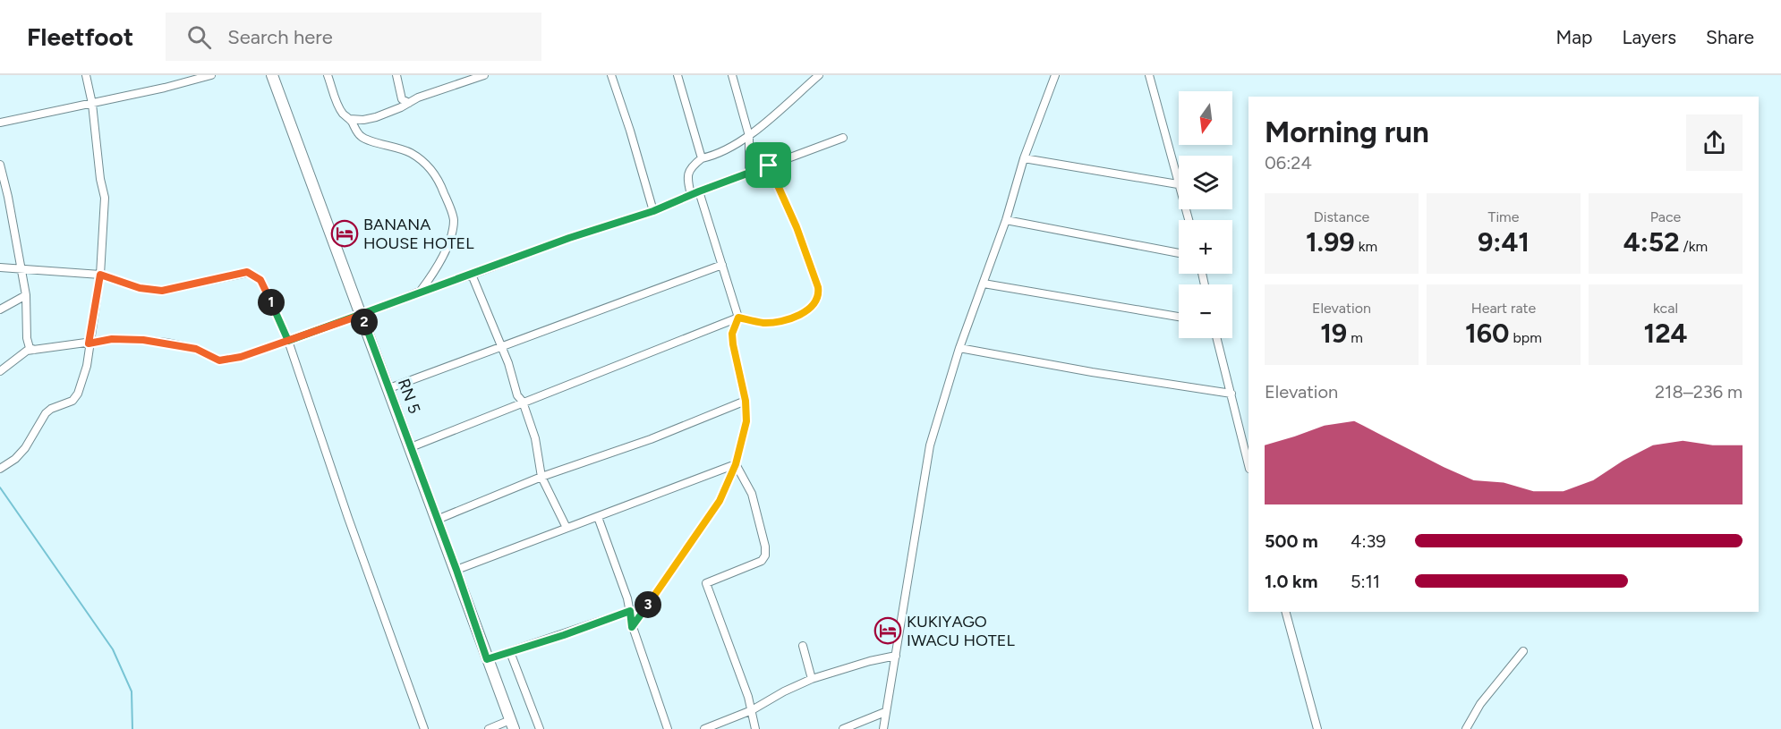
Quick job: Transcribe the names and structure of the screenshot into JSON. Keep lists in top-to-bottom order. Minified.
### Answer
{"streets":{"main road":["RN 5"]},"places":{"hotel":["BANANA HOUSE HOTEL","KUKIYAGO IWACU HOTEL"]},"north":"bottom","page":{"header":"Fleetfoot","search":"Search here","nav":["Map","Layers","Share"],"map_buttons":["+","−"],"heading":["Morning run","06:24"],"stats":[["Distance","1.99 km"],["Time","9:41"],["Pace","4:52 /km"],["Elevation","19 m"],["Heart rate","160 bpm"],["kcal","124"]],"pins":["1","2","3"],"chart":["Elevation","218–236 m"],"list":[{"name":"500 m","note":"4:39"},{"name":"1.0 km","note":"5:11"}]}}
